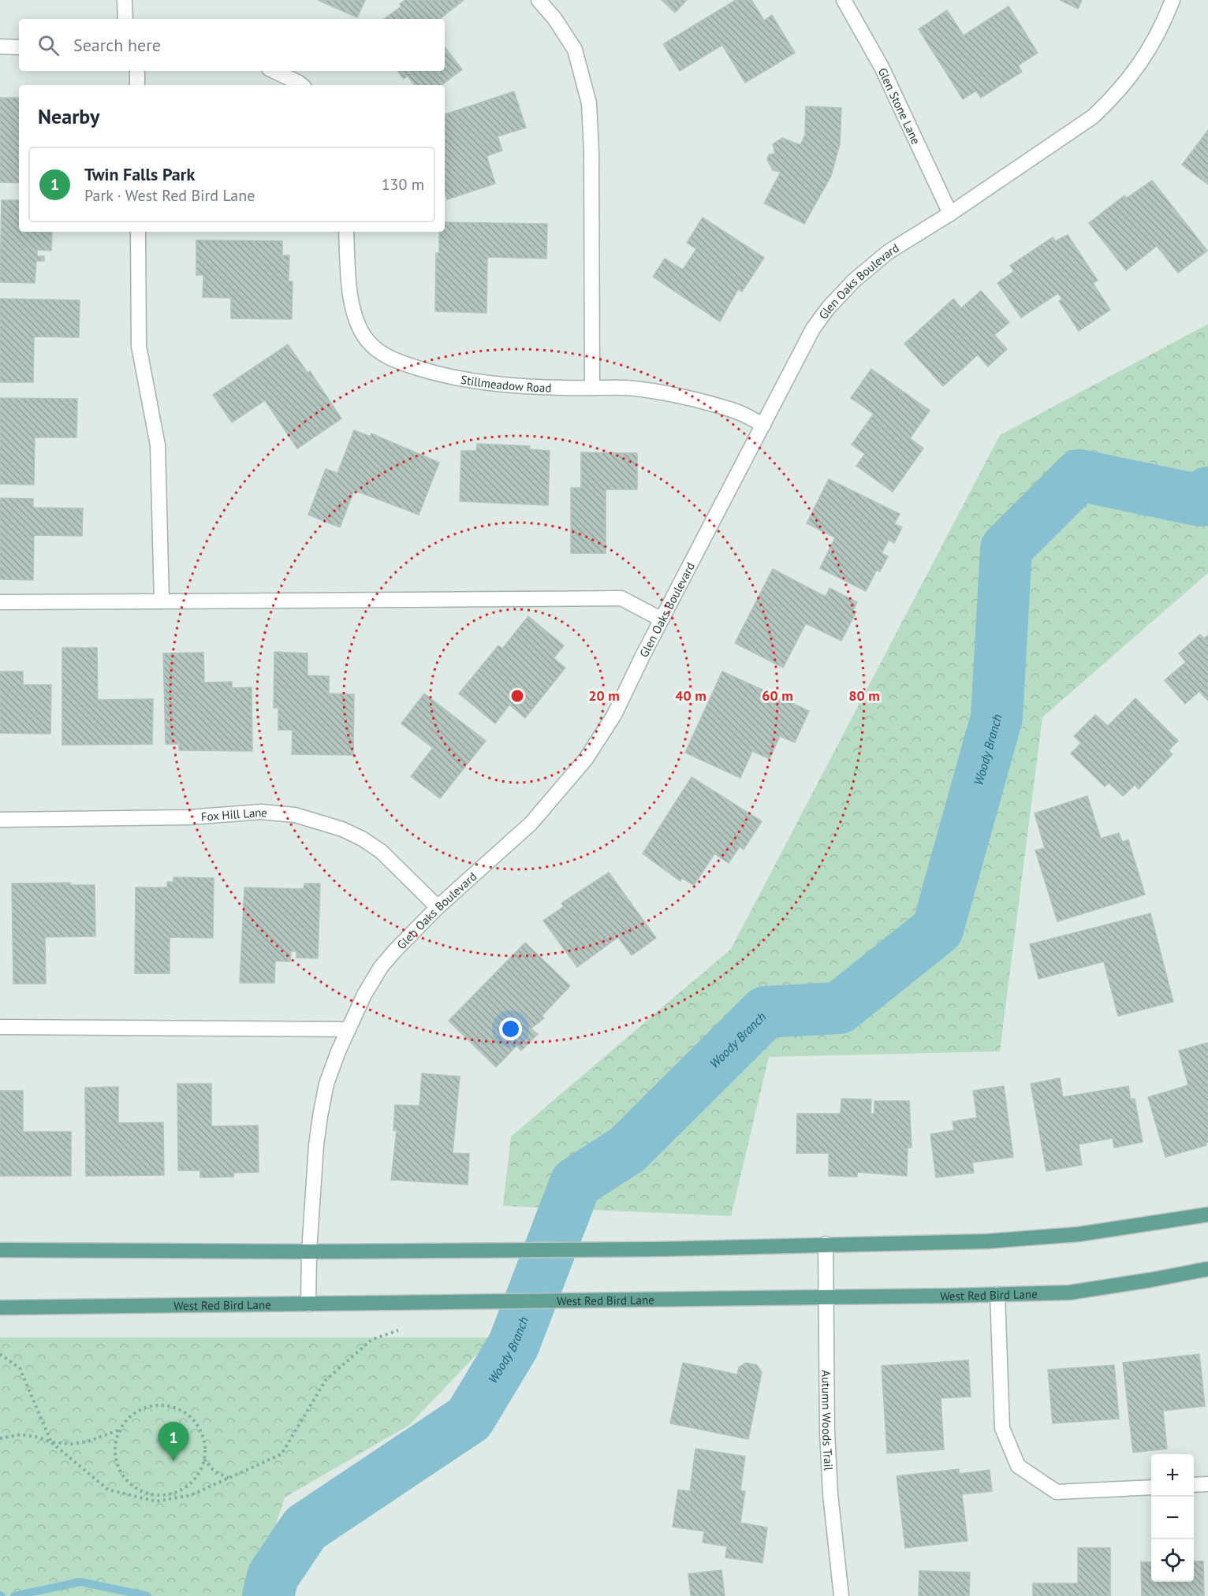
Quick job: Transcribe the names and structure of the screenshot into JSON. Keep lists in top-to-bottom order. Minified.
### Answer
{"streets":{"main road":["West Red Bird Lane"],"street":["Glen Stone Lane","Glen Oaks Boulevard","Stillmeadow Road","Fox Hill Lane","Autumn Woods Trail"]},"crossings":[["Glen Stone Lane","Glen Oaks Boulevard"],["Glen Oaks Boulevard","Stillmeadow Road"],["Glen Oaks Boulevard","Fox Hill Lane"],["Glen Oaks Boulevard","West Red Bird Lane"],["West Red Bird Lane","Autumn Woods Trail"]],"water":["Woody Branch"],"page":{"search":"Search here","heading":"Nearby","list":[{"mark":"1","name":"Twin Falls Park","note":"Park · West Red Bird Lane","value":"130 m"}],"pins":"1","map_buttons":["+","−"]},"rings":["20 m","40 m","60 m","80 m"]}
